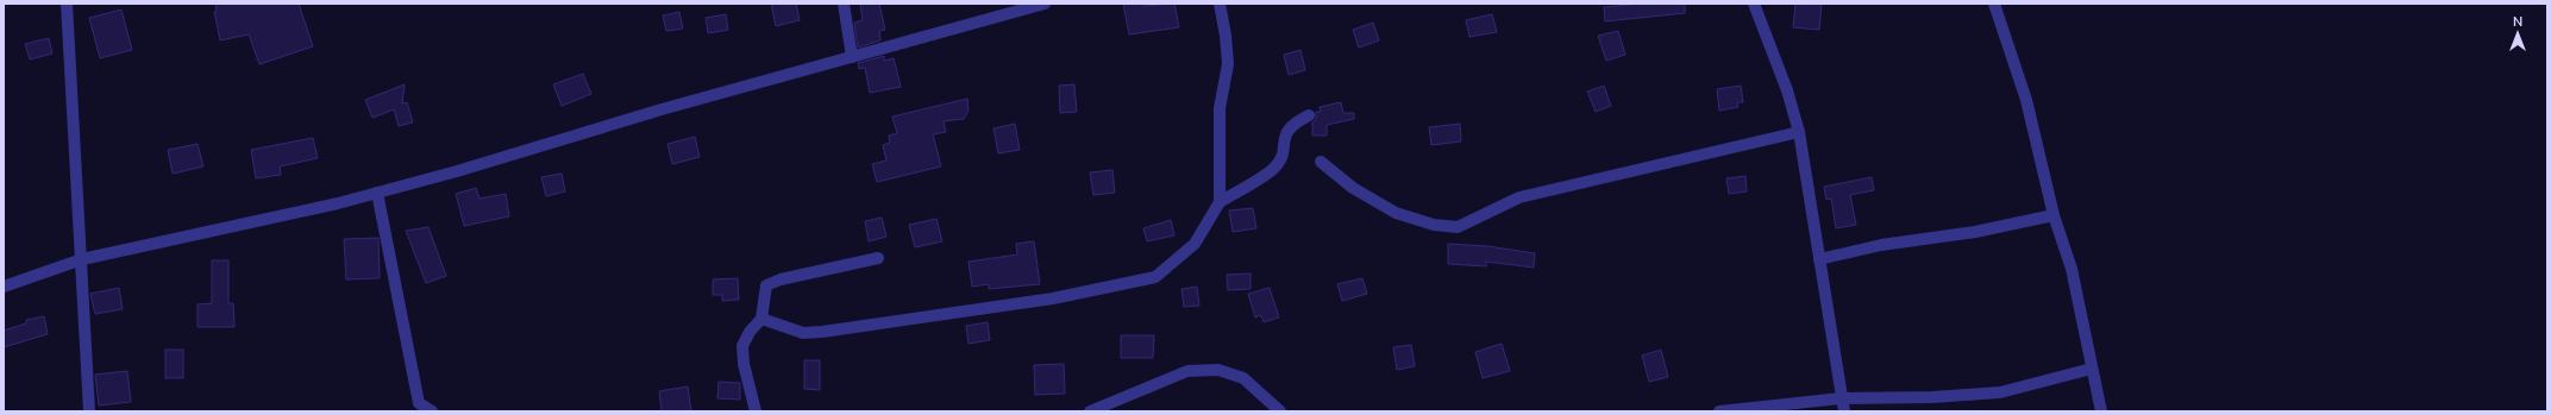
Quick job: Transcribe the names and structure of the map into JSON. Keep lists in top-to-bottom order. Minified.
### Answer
{"north":"top"}
